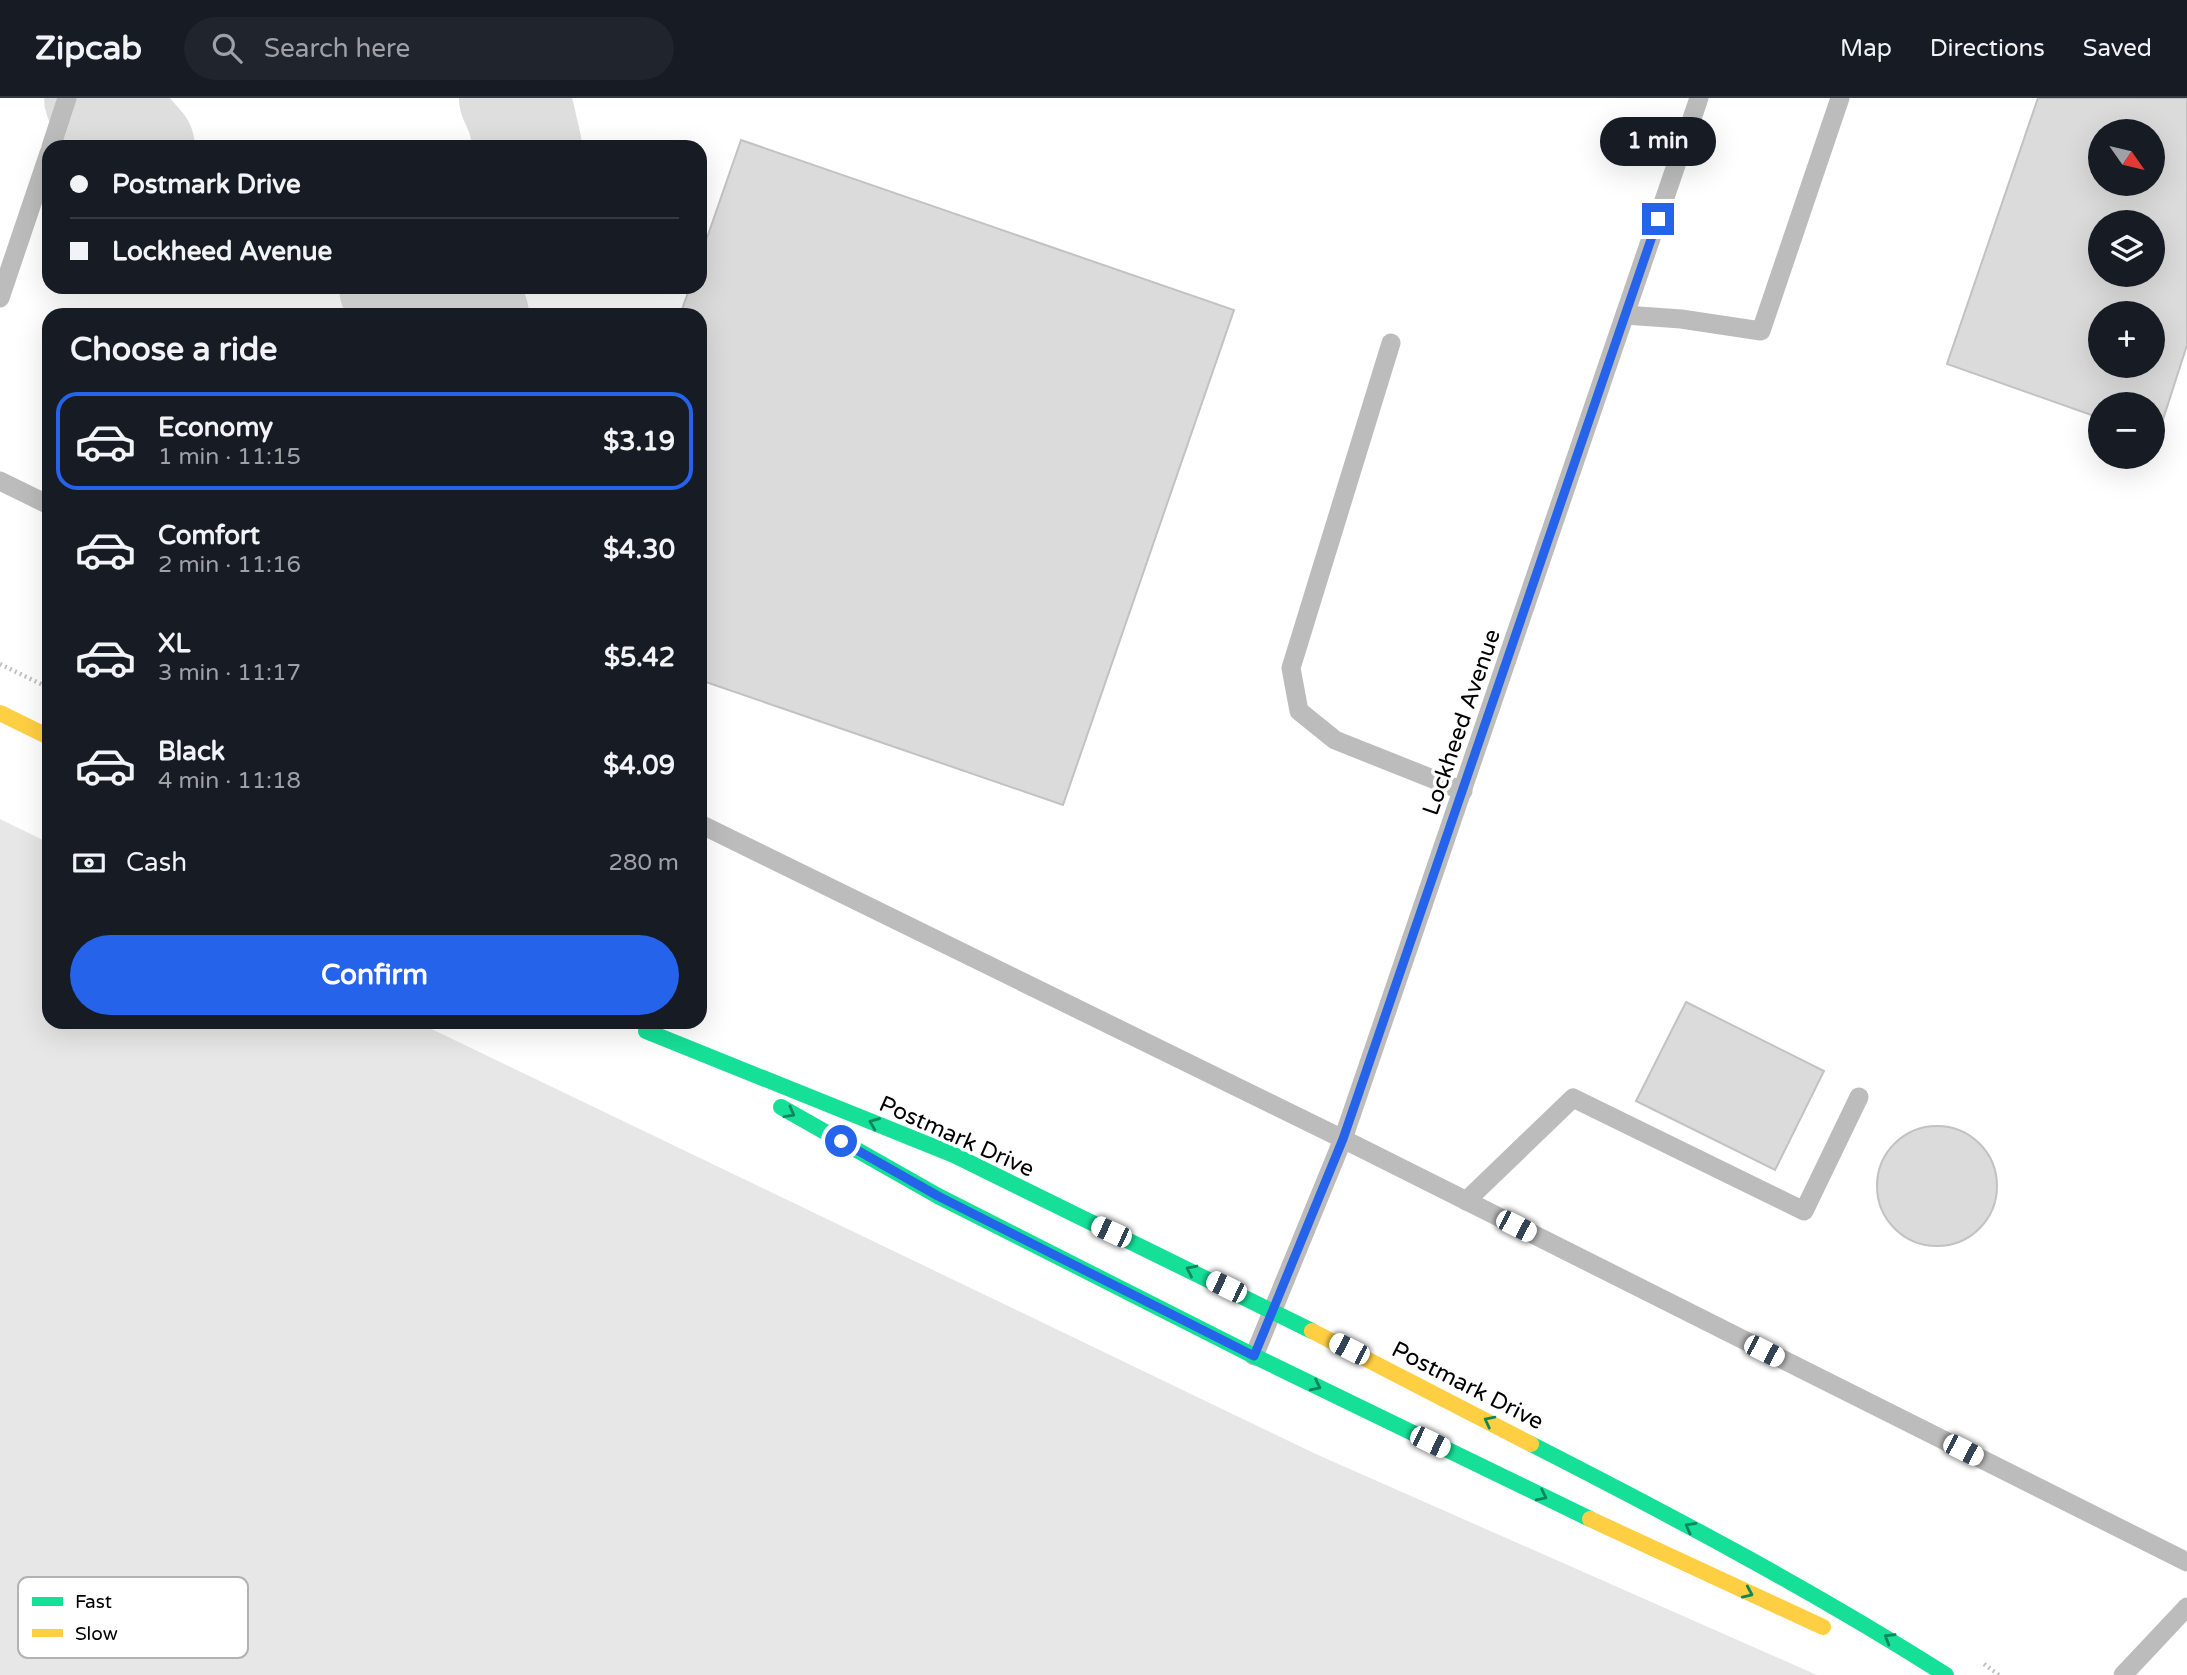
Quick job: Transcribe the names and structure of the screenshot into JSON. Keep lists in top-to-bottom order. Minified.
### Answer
{"streets":{"street":["Postmark Drive"],"lane":["Lockheed Avenue"]},"crossings":[["Lockheed Avenue","Postmark Drive"]],"legend":["Fast","Slow"],"north":"bottom right","page":{"header":"Zipcab","search":"Search here","nav":["Map","Directions","Saved"],"bubble":"1 min","map_buttons":["+","−"],"banner":["Postmark Drive","Lockheed Avenue"],"heading":"Choose a ride","list":[{"name":"Economy","note":"1 min · 11:15","value":"$3.19"},{"name":"Comfort","note":"2 min · 11:16","value":"$4.30"},{"name":"XL","note":"3 min · 11:17","value":"$5.42"},{"name":"Black","note":"4 min · 11:18","value":"$4.09"}],"pay":["Cash","280 m"],"buttons":"Confirm"}}
